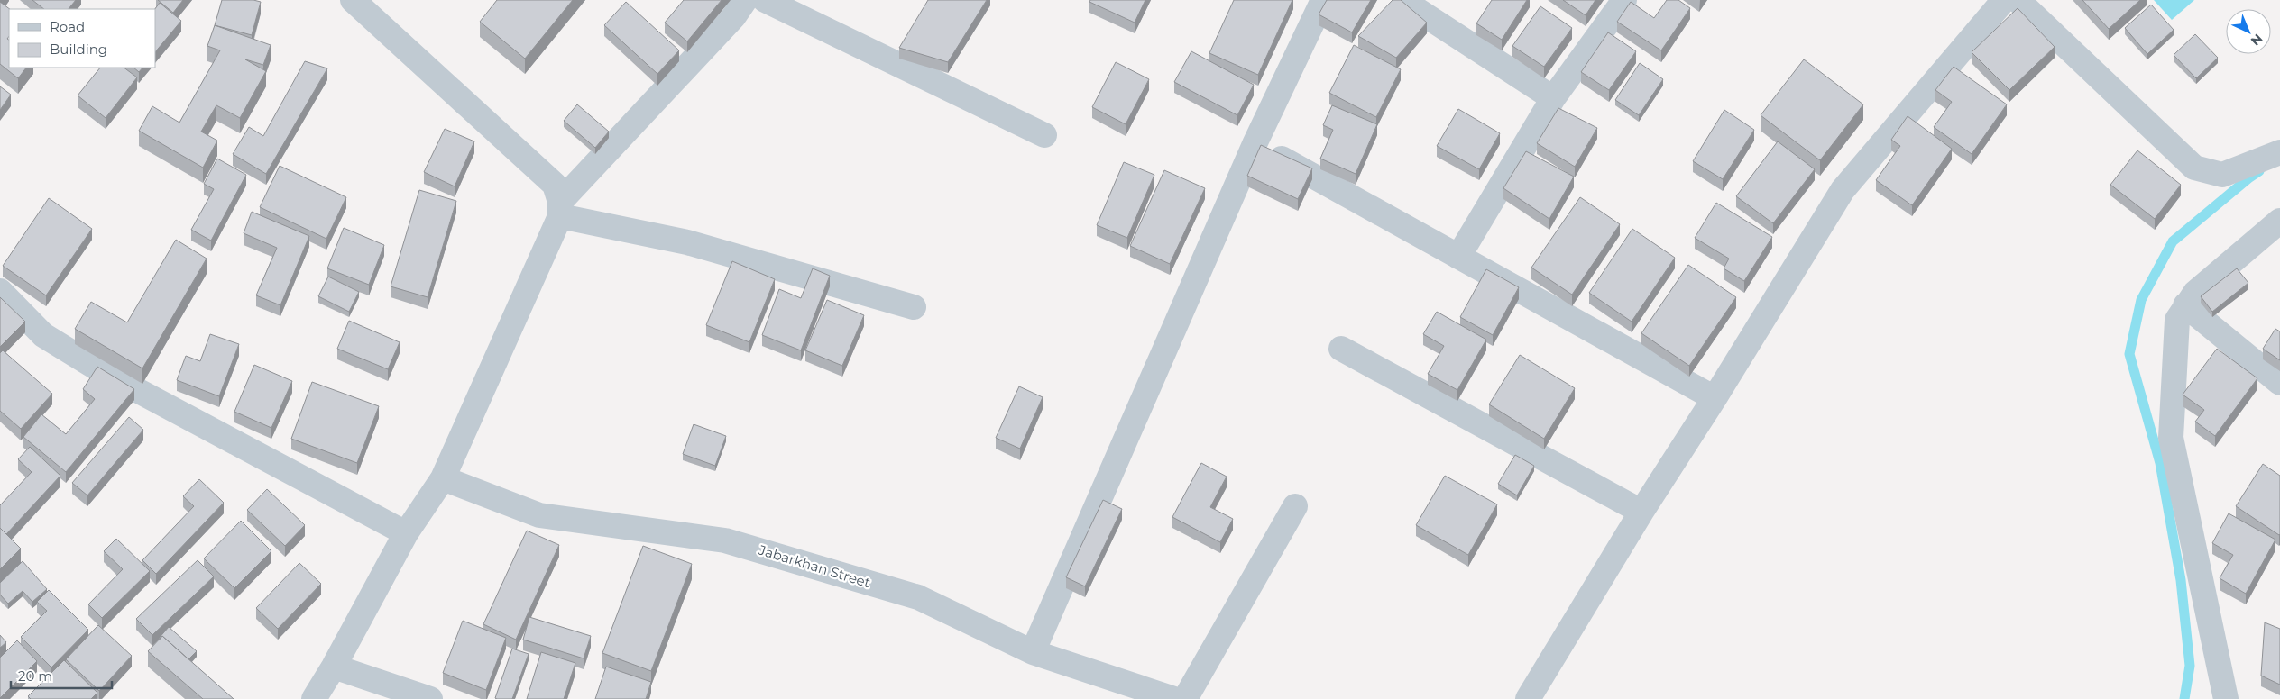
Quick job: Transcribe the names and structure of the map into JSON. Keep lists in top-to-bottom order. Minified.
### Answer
{"streets":{"street":["Jabarkhan Street"]},"legend":["Road","Building"],"scale_bar":"20 m","north":"bottom right"}
